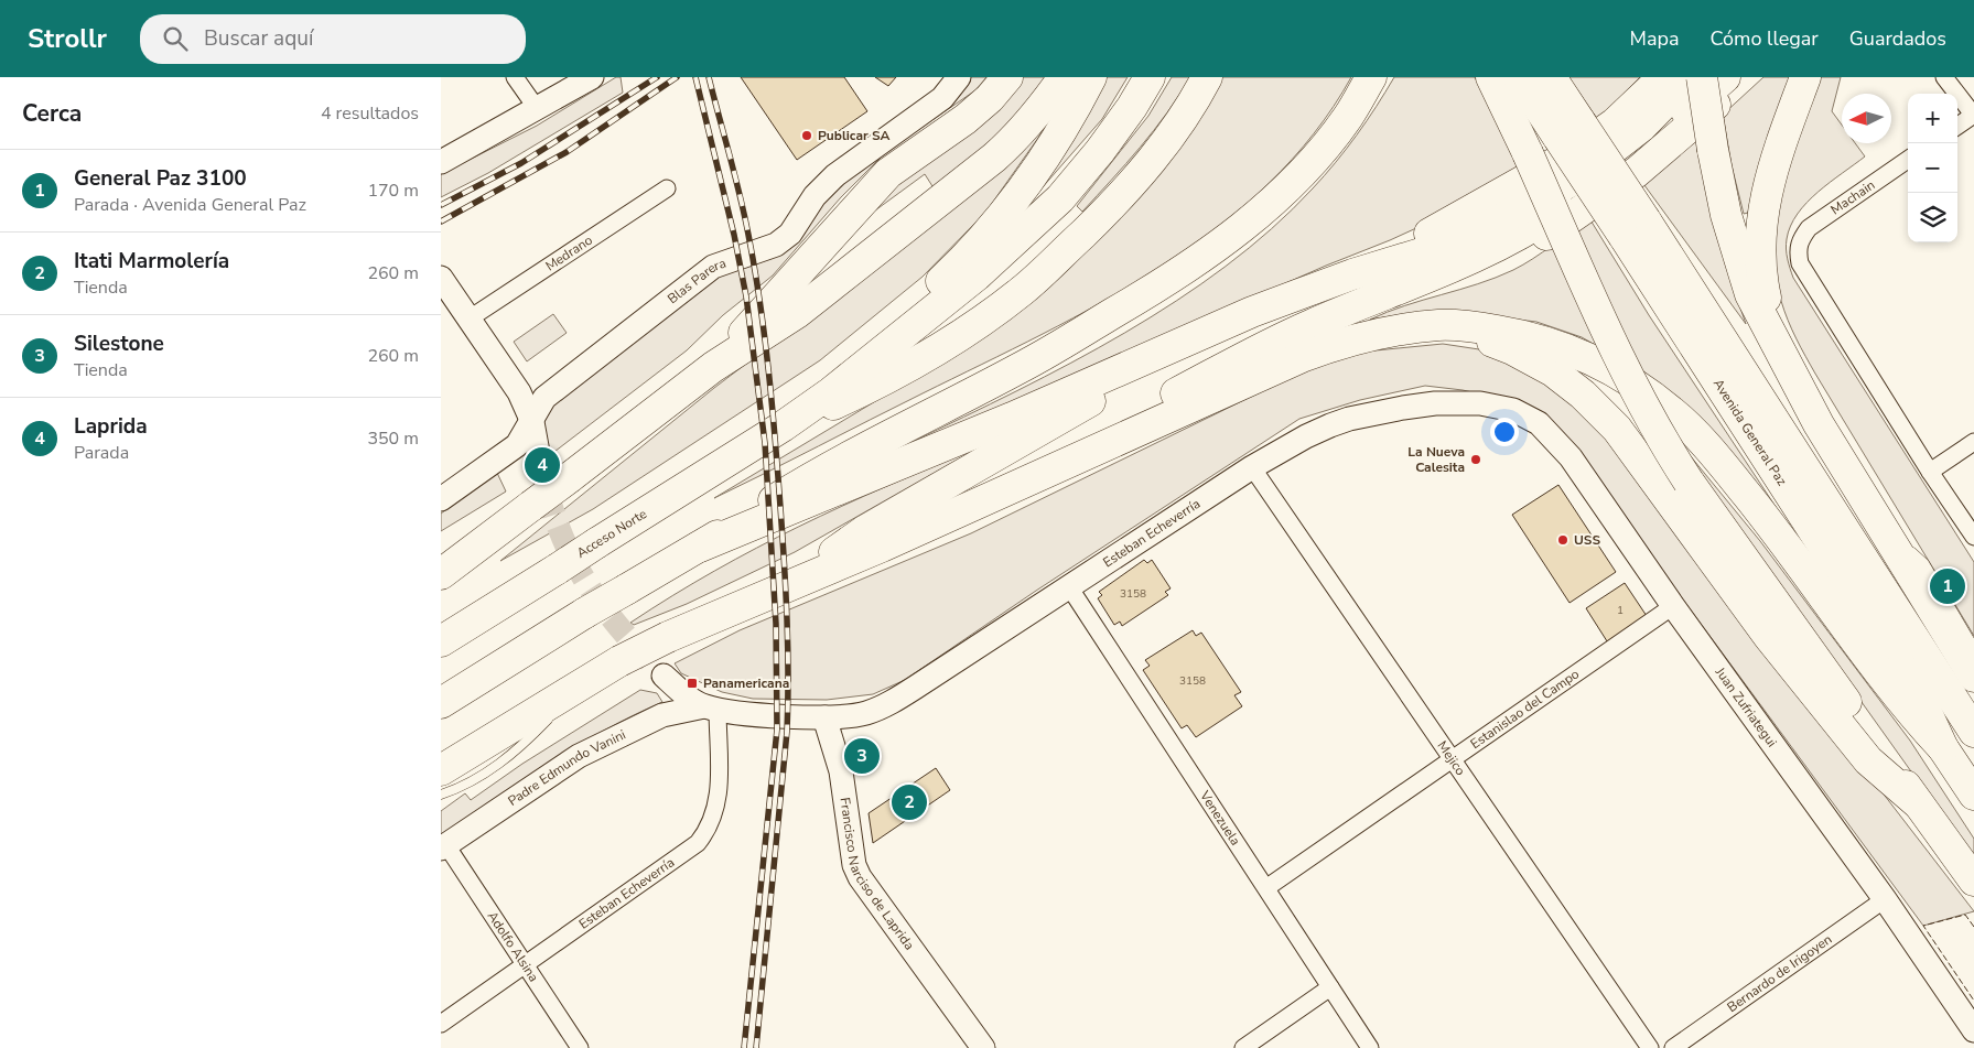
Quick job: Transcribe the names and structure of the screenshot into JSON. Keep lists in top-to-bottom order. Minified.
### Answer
{"streets":{"highway":["Avenida General Paz","Acceso Norte"],"street":["Machain","Medrano","Blas Parera","Esteban Echeverría","Juan Zufriategui","Estanislao del Campo","Mejico","Padre Edmundo Vanini","Venezuela","Francisco Narciso de Laprida","Adolfo Alsina","Bernardo de Irigoyen"]},"crossings":[["Esteban Echeverría","Juan Zufriategui"],["Esteban Echeverría","Mejico"],["Esteban Echeverría","Padre Edmundo Vanini"],["Esteban Echeverría","Venezuela"],["Esteban Echeverría","Francisco Narciso de Laprida"],["Esteban Echeverría","Adolfo Alsina"],["Juan Zufriategui","Estanislao del Campo"],["Juan Zufriategui","Bernardo de Irigoyen"],["Estanislao del Campo","Mejico"],["Estanislao del Campo","Venezuela"],["Padre Edmundo Vanini","Adolfo Alsina"]],"places":{"other":["Publicar SA","La Nueva Calesita","USS"],"transit":["Panamericana"]},"house_numbers":["3158","1","3158"],"north":"left","page":{"header":"Strollr","search":"Buscar aquí","nav":["Mapa","Cómo llegar","Guardados"],"heading":["Cerca","4 resultados"],"map_buttons":["+","−"],"list":[{"mark":"1","name":"General Paz 3100","note":"Parada · Avenida General Paz","value":"170 m"},{"mark":"2","name":"Itati Marmolería","note":"Tienda","value":"260 m"},{"mark":"3","name":"Silestone","note":"Tienda","value":"260 m"},{"mark":"4","name":"Laprida","note":"Parada","value":"350 m"}],"pins":["4","1","3","2"]}}
